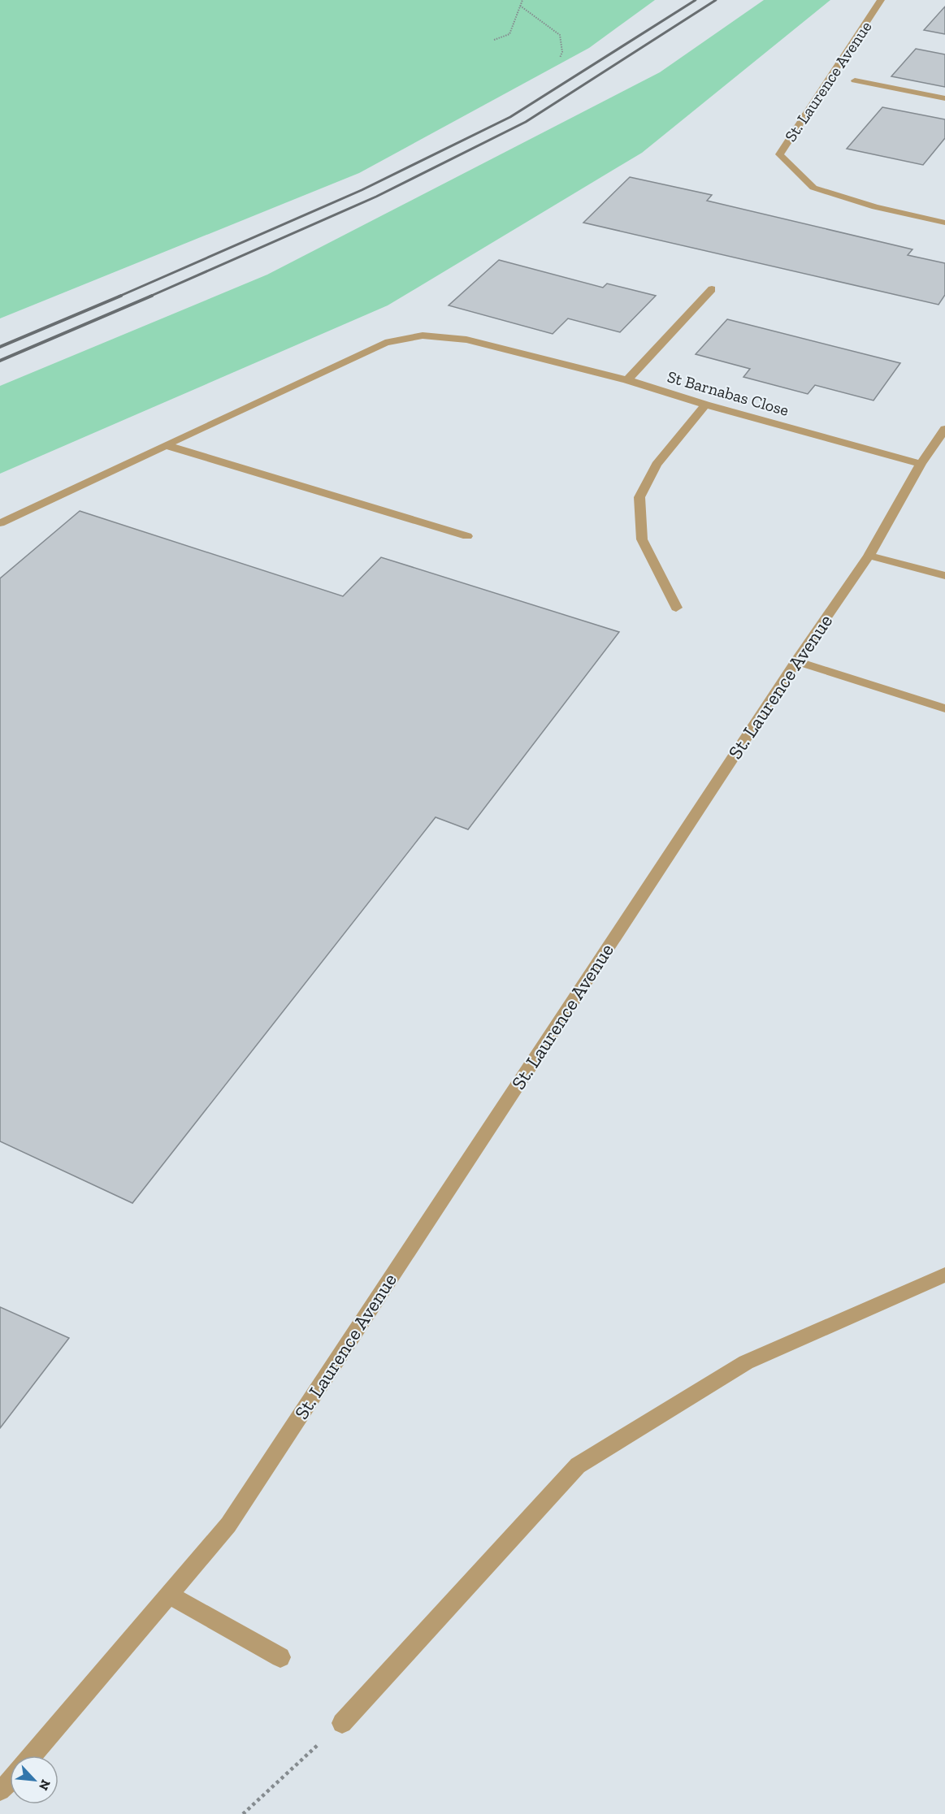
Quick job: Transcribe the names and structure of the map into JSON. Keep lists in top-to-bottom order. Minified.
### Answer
{"streets":{"street":["St. Laurence Avenue","St Barnabas Close"]},"crossings":[["St. Laurence Avenue","St Barnabas Close"]],"north":"bottom right"}
